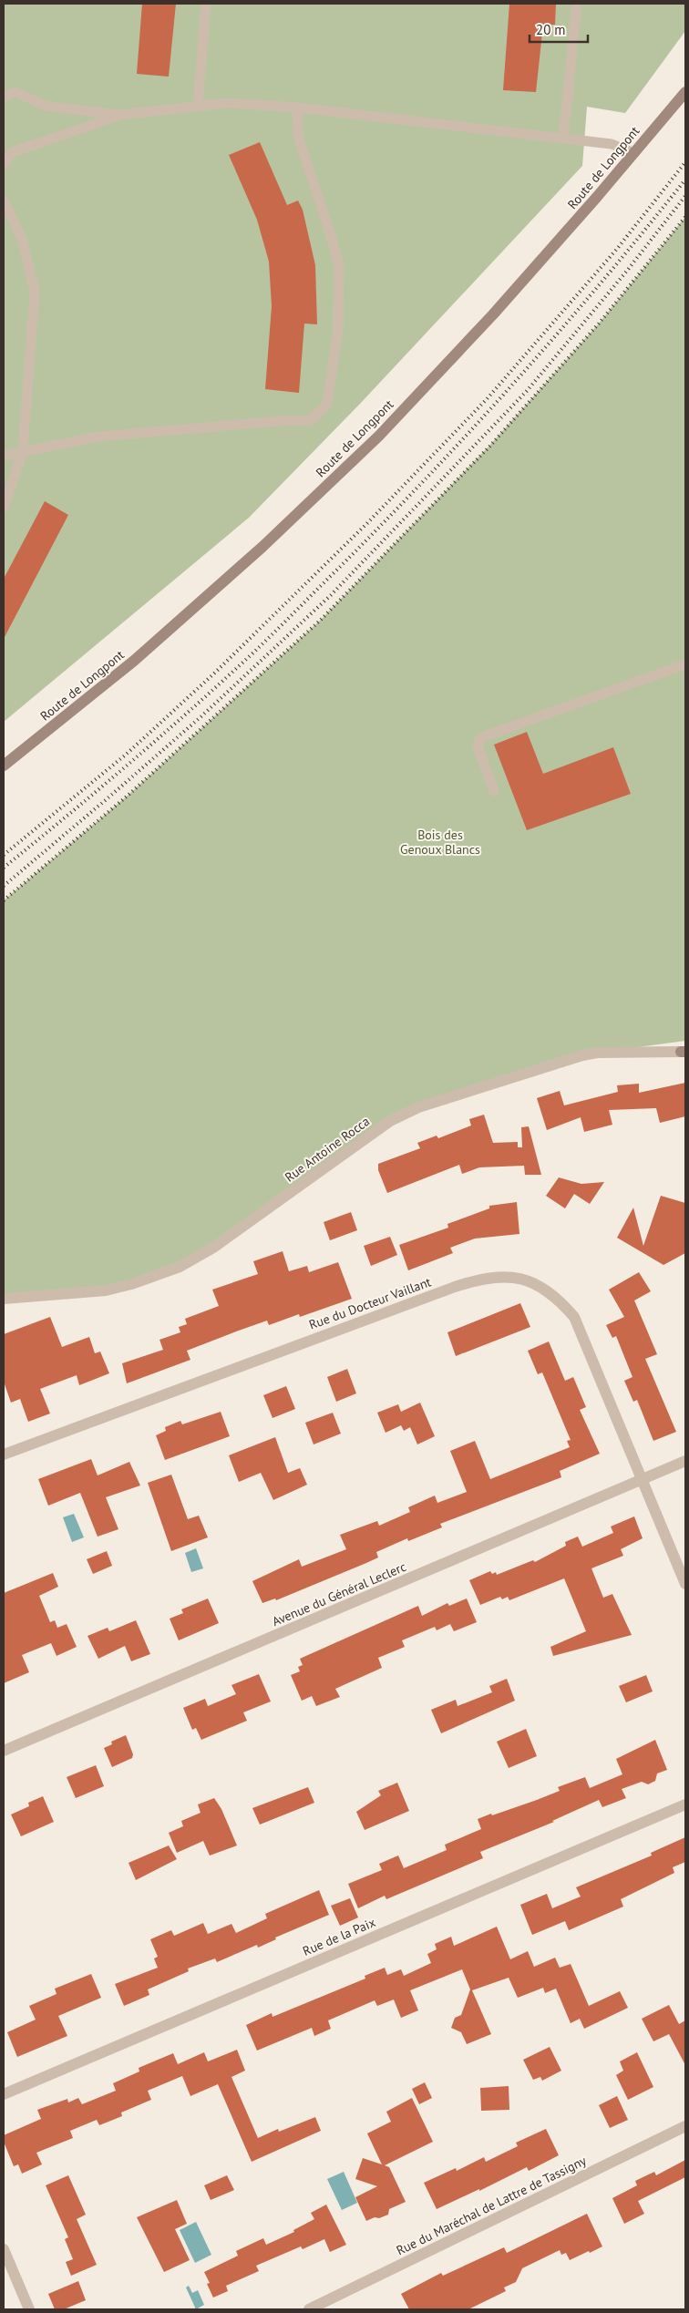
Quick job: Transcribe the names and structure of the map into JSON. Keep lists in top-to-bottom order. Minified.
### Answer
{"streets":{"main road":["Route de Longpont"],"street":["Rue Antoine Rocca","Rue du Docteur Vaillant","Avenue du Général Leclerc","Rue de la Paix","Rue du Maréchal de Lattre de Tassigny"]},"crossings":[["Rue du Docteur Vaillant","Avenue du Général Leclerc"]],"parks":["Bois des Genoux Blancs"],"scale_bar":"20 m"}
